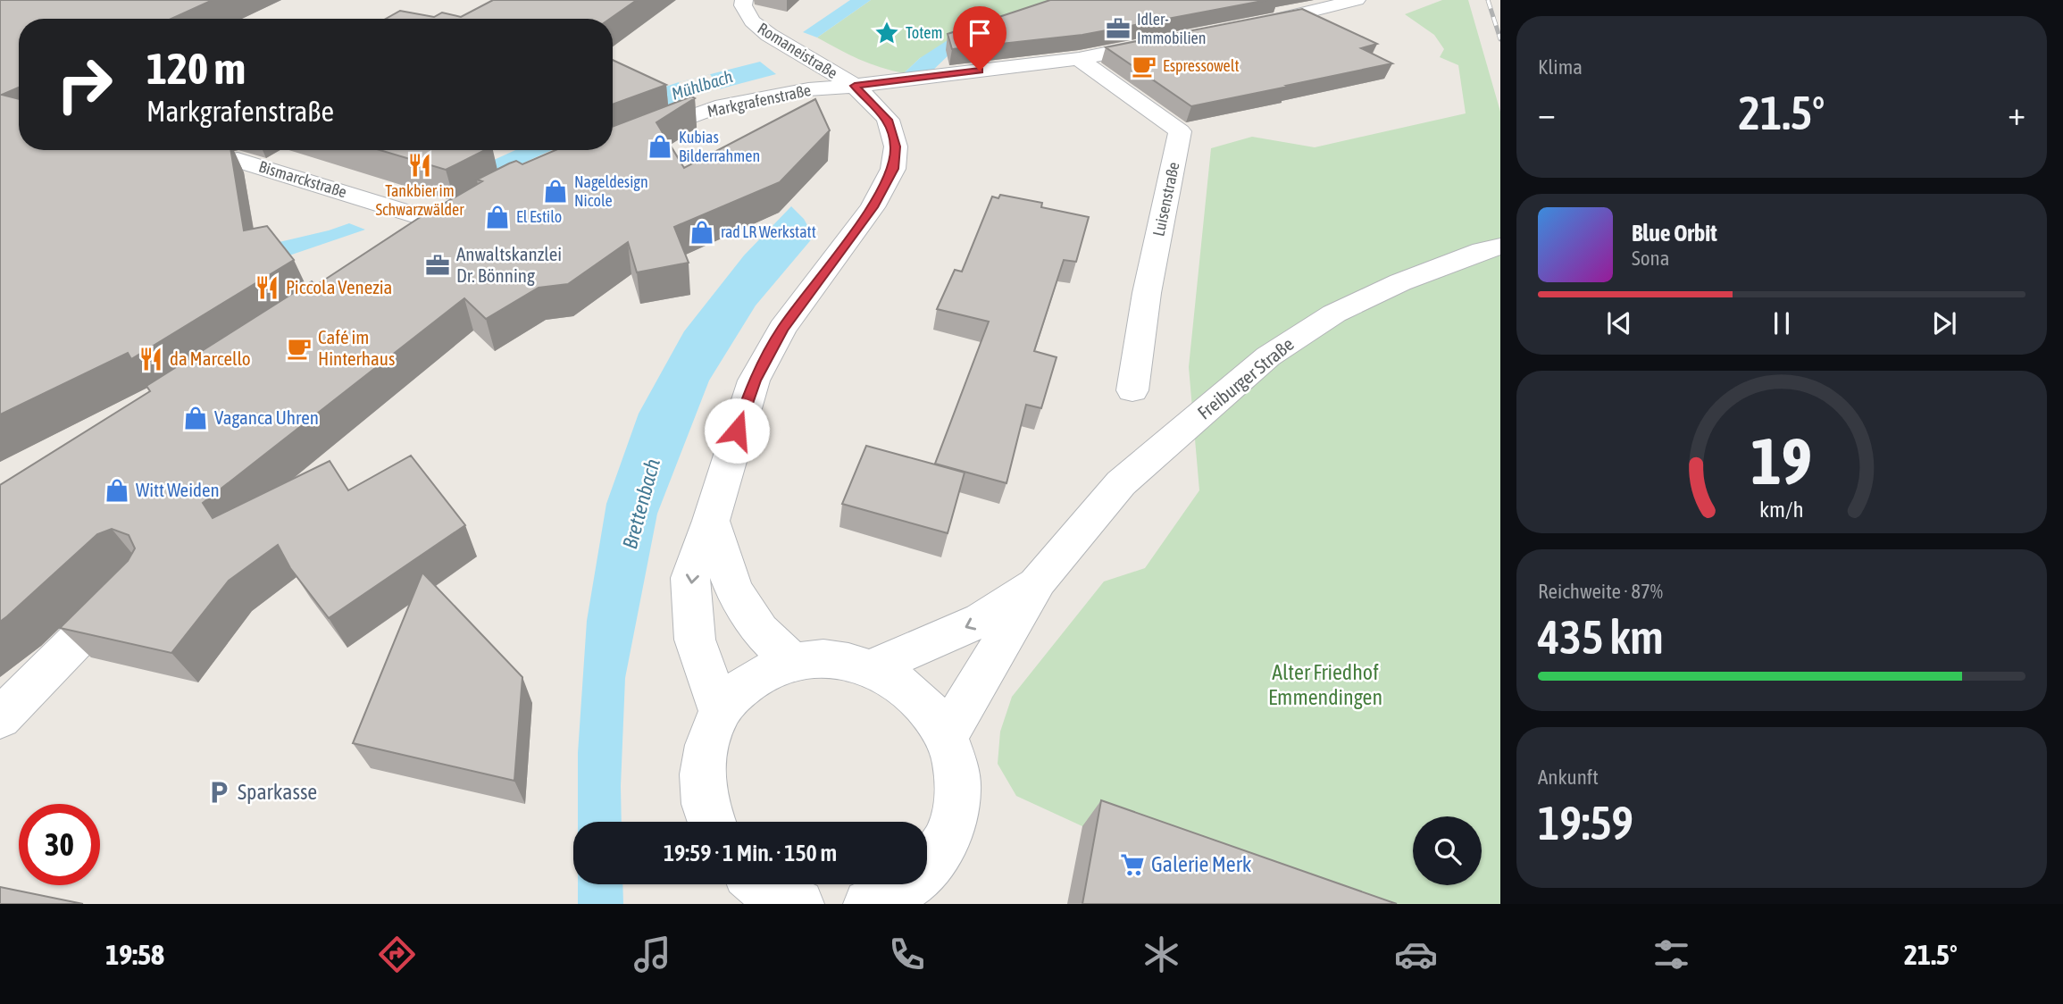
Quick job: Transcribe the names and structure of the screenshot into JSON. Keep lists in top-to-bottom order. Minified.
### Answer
{"streets":{"street":["Romaneistraße","Markgrafenstraße","Bismarckstraße","Luisenstraße","Freiburger Straße"]},"crossings":[["Romaneistraße","Markgrafenstraße"],["Markgrafenstraße","Luisenstraße"]],"water":["Mühlbach","Brettenbach"],"parks":["Alter Friedhof Emmendingen"],"places":{"office":["Idler- Immobilien","Anwaltskanzlei Dr. Bönning"],"place":["Totem"],"cafe":["Espressowelt","Café im Hinterhaus"],"shop":["Kubias Bilderrahmen","Nageldesign Nicole","El Estilo","rad LR Werkstatt","Vaganca Uhren","Witt Weiden"],"restaurant":["Tankbier im Schwarzwälder","Piccola Venezia","da Marcello"],"parking":["Sparkasse"],"supermarket":["Galerie Merk"]},"page":{"tile":["Klima",["Reichweite · 87%","435 km"],["Ankunft","19:59"]],"turn":["120 m","Markgrafenstraße"],"heat":["−","21.5°","+"],"song":["Blue Orbit","Sona"],"limit":"30","trip":"19:59 · 1 Min. · 150 m","tabs":["19:58","21.5°"],"gauge":["19","km/h"]}}
